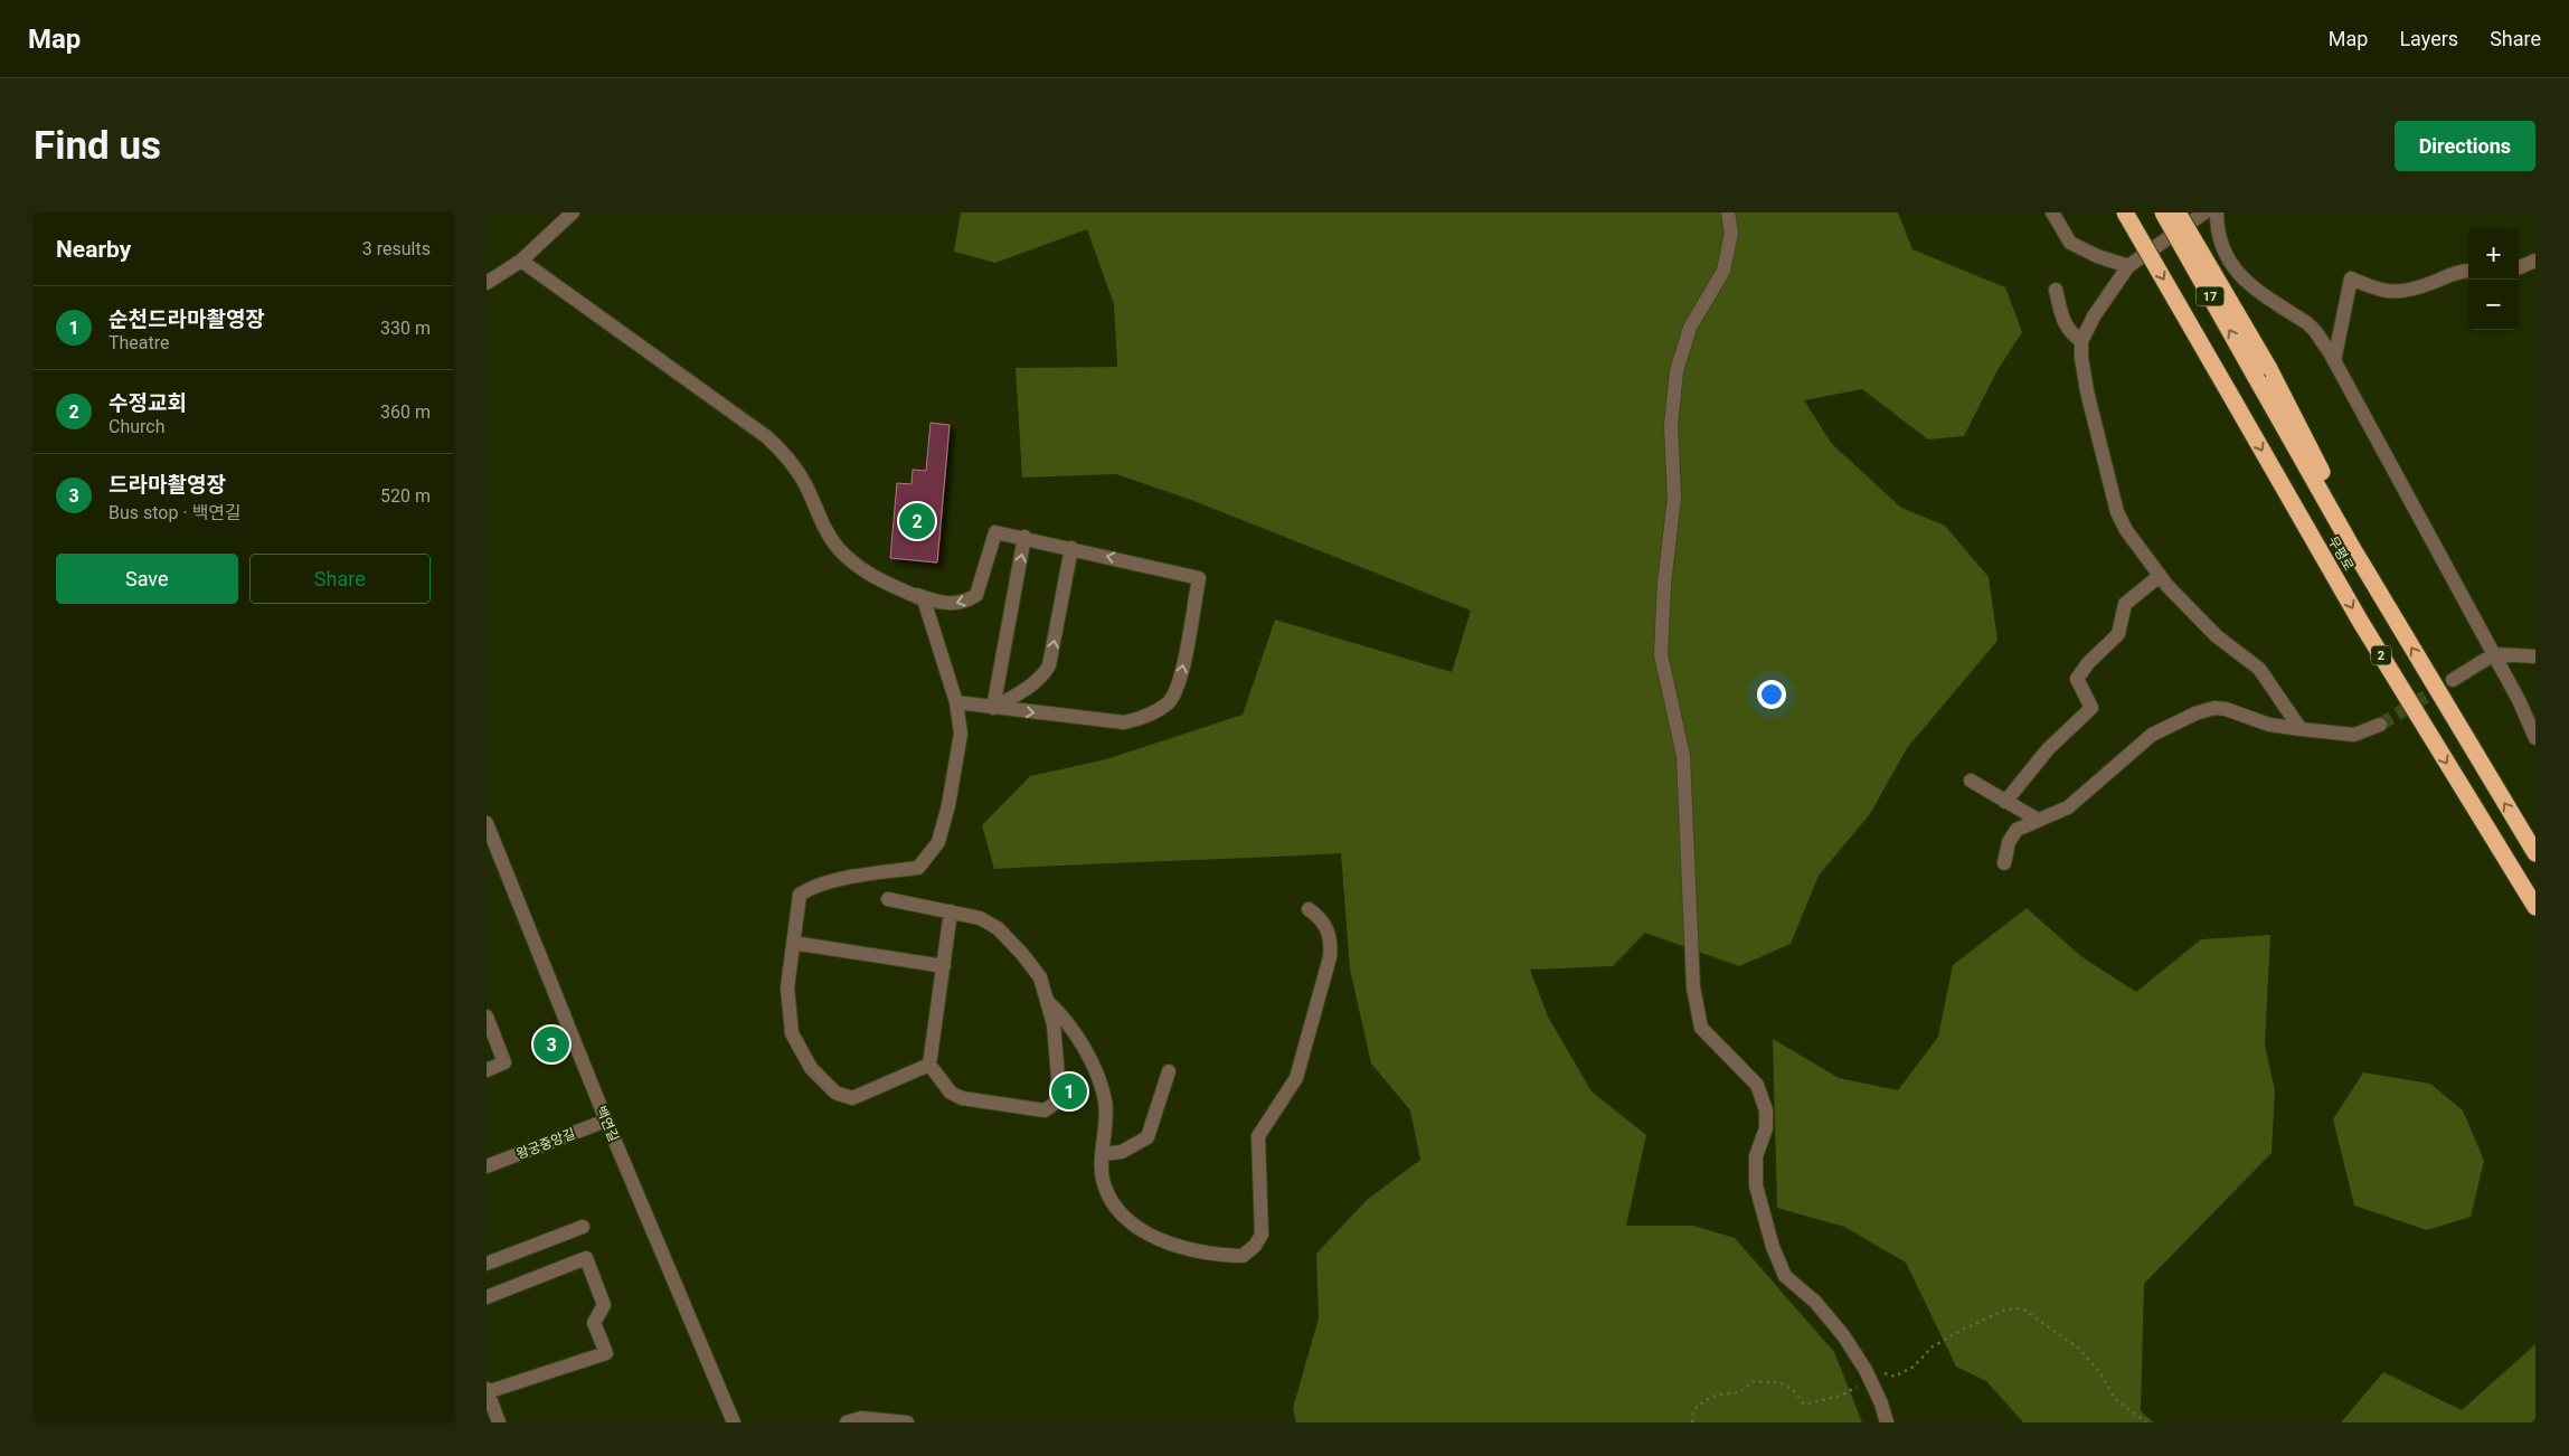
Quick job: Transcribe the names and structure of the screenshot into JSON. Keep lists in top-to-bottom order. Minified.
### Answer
{"streets":{"highway":["17","무평로","2"],"street":["백연길","왕궁중앙길"]},"crossings":[["무평로","2"],["백연길","왕궁중앙길"]],"page":{"header":"Map","nav":["Map","Layers","Share"],"buttons":["Directions",["Save","Share"]],"title":"Find us","heading":["Nearby","3 results"],"map_buttons":["+","−"],"list":[{"mark":"1","name":"순천드라마촬영장","note":"Theatre","value":"330 m"},{"mark":"2","name":"수정교회","note":"Church","value":"360 m"},{"mark":"3","name":"드라마촬영장","note":"Bus stop · 백연길","value":"520 m"}],"pins":["2","3","1"]}}
